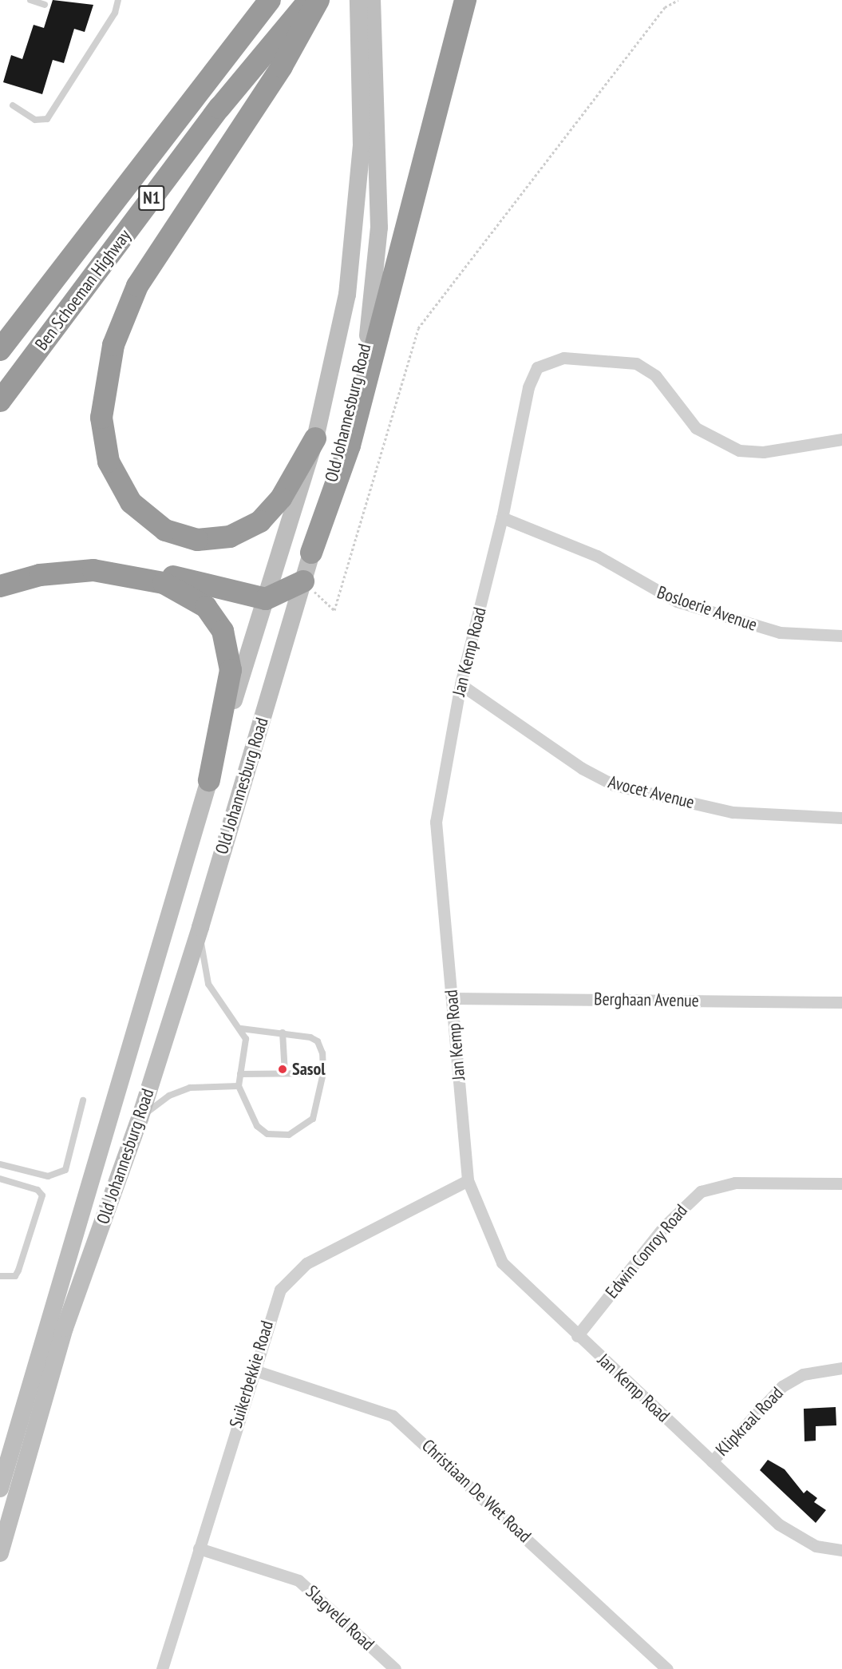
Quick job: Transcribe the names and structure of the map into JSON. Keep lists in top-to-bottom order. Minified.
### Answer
{"streets":{"highway":["N1","Ben Schoeman Highway"],"main road":["Old Johannesburg Road"],"street":["Bosloerie Avenue","Jan Kemp Road","Avocet Avenue","Berghaan Avenue","Edwin Conroy Road","Suikerbekkie Road","Klipkraal Road","Christiaan De Wet Road","Slagveld Road"]},"crossings":[["Bosloerie Avenue","Jan Kemp Road"],["Jan Kemp Road","Avocet Avenue"],["Jan Kemp Road","Berghaan Avenue"],["Jan Kemp Road","Edwin Conroy Road"],["Jan Kemp Road","Suikerbekkie Road"],["Jan Kemp Road","Klipkraal Road"],["Suikerbekkie Road","Christiaan De Wet Road"],["Suikerbekkie Road","Slagveld Road"]],"places":["Sasol"]}
